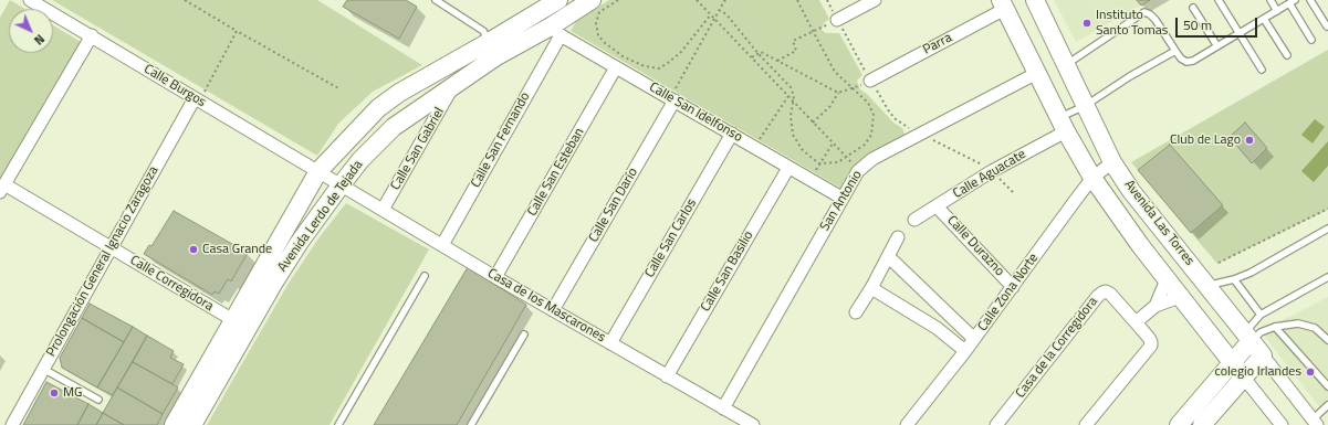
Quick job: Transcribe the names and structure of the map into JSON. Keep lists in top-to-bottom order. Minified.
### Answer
{"streets":{"street":["Parra","Calle Burgos","Calle San Idelfonso","Calle San Fernando","Calle San Gabriel","Calle San Esteban","Calle Aguacate","San Antonio","Calle San Darío","Avenida Lerdo de Tejada","Avenida Las Torres","Calle San Carlos","Calle Durazno","Prolongación General Ignacio Zaragoza","Calle San Basilio","Calle Corregidora","Calle Zona Norte","Casa de los Mascarones","Casa de la Corregidora"]},"crossings":[["Parra","Avenida Las Torres"],["Calle Burgos","Avenida Lerdo de Tejada"],["Calle Burgos","Prolongación General Ignacio Zaragoza"],["Calle Burgos","Casa de los Mascarones"],["Calle San Idelfonso","Calle San Fernando"],["Calle San Idelfonso","Calle San Esteban"],["Calle San Idelfonso","San Antonio"],["Calle San Idelfonso","Calle San Darío"],["Calle San Idelfonso","Avenida Lerdo de Tejada"],["Calle San Idelfonso","Calle San Carlos"],["Calle San Idelfonso","Calle San Basilio"],["Calle San Fernando","Avenida Lerdo de Tejada"],["Calle San Fernando","Casa de los Mascarones"],["Calle San Gabriel","Avenida Lerdo de Tejada"],["Calle San Gabriel","Casa de los Mascarones"],["Calle San Esteban","Casa de los Mascarones"],["Calle Aguacate","Avenida Las Torres"],["Calle Aguacate","Calle Durazno"],["San Antonio","Avenida Las Torres"],["San Antonio","Casa de los Mascarones"],["Calle San Darío","Casa de los Mascarones"],["Avenida Lerdo de Tejada","Calle Corregidora"],["Avenida Lerdo de Tejada","Casa de los Mascarones"],["Avenida Las Torres","Calle Zona Norte"],["Calle San Carlos","Casa de los Mascarones"],["Calle Durazno","Calle Zona Norte"],["Prolongación General Ignacio Zaragoza","Calle Corregidora"],["Calle San Basilio","Casa de los Mascarones"]],"places":["Instituto Santo Tomas","Club de Lago","Casa Grande","colegio Irlandes","MG"],"scale_bar":"50 m","north":"bottom right"}
